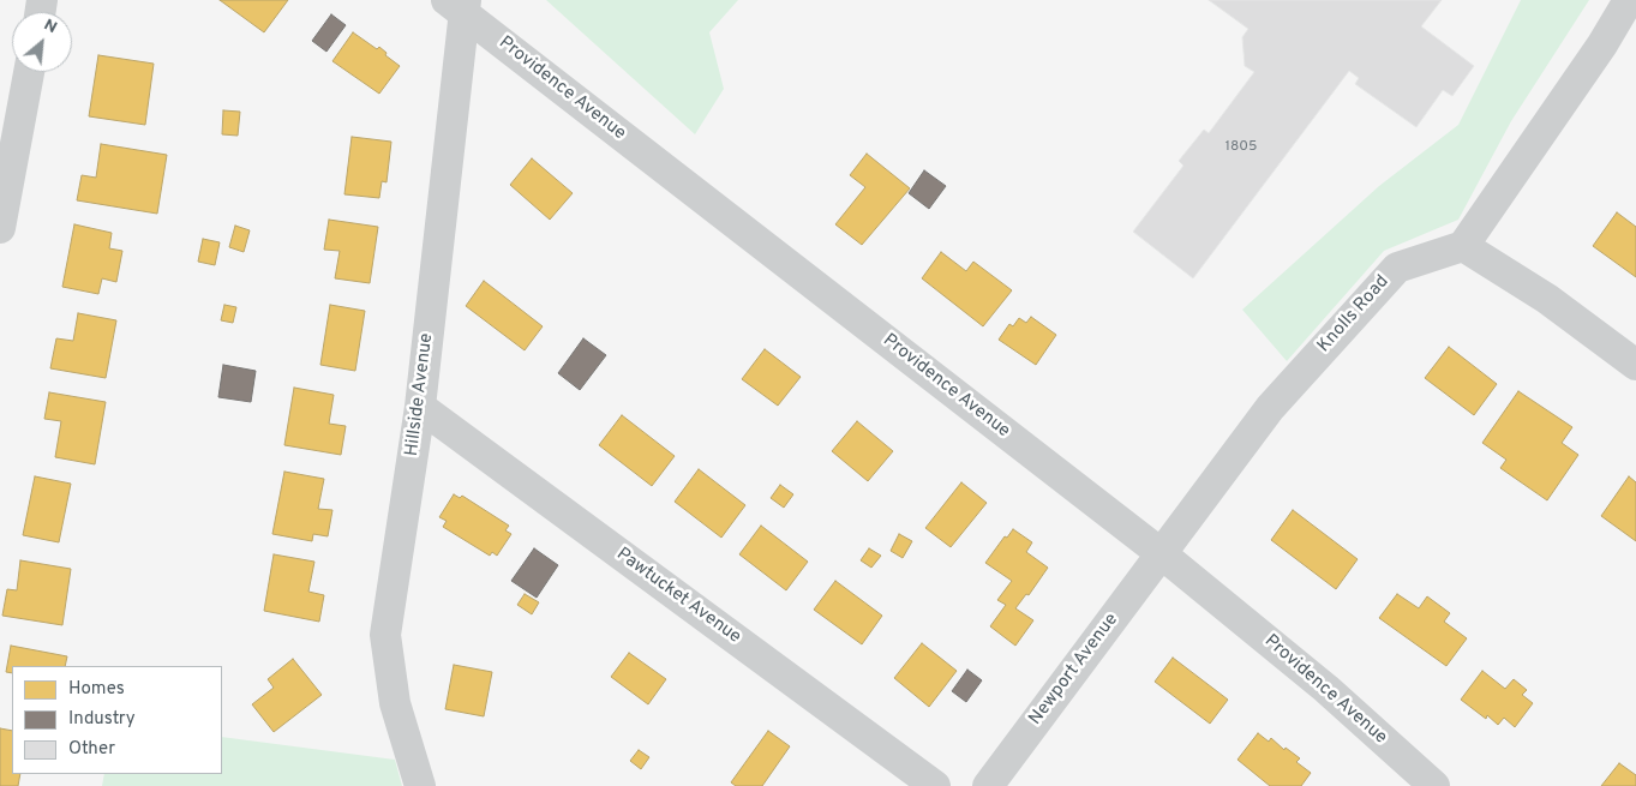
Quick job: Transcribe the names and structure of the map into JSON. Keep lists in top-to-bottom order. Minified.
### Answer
{"streets":{"street":["Providence Avenue","Knolls Road","Hillside Avenue","Pawtucket Avenue","Newport Avenue"]},"crossings":[["Providence Avenue","Knolls Road"],["Providence Avenue","Hillside Avenue"],["Providence Avenue","Newport Avenue"],["Knolls Road","Newport Avenue"],["Hillside Avenue","Pawtucket Avenue"]],"house_numbers":["1805"],"legend":["Homes","Industry","Other"],"north":"top right"}
